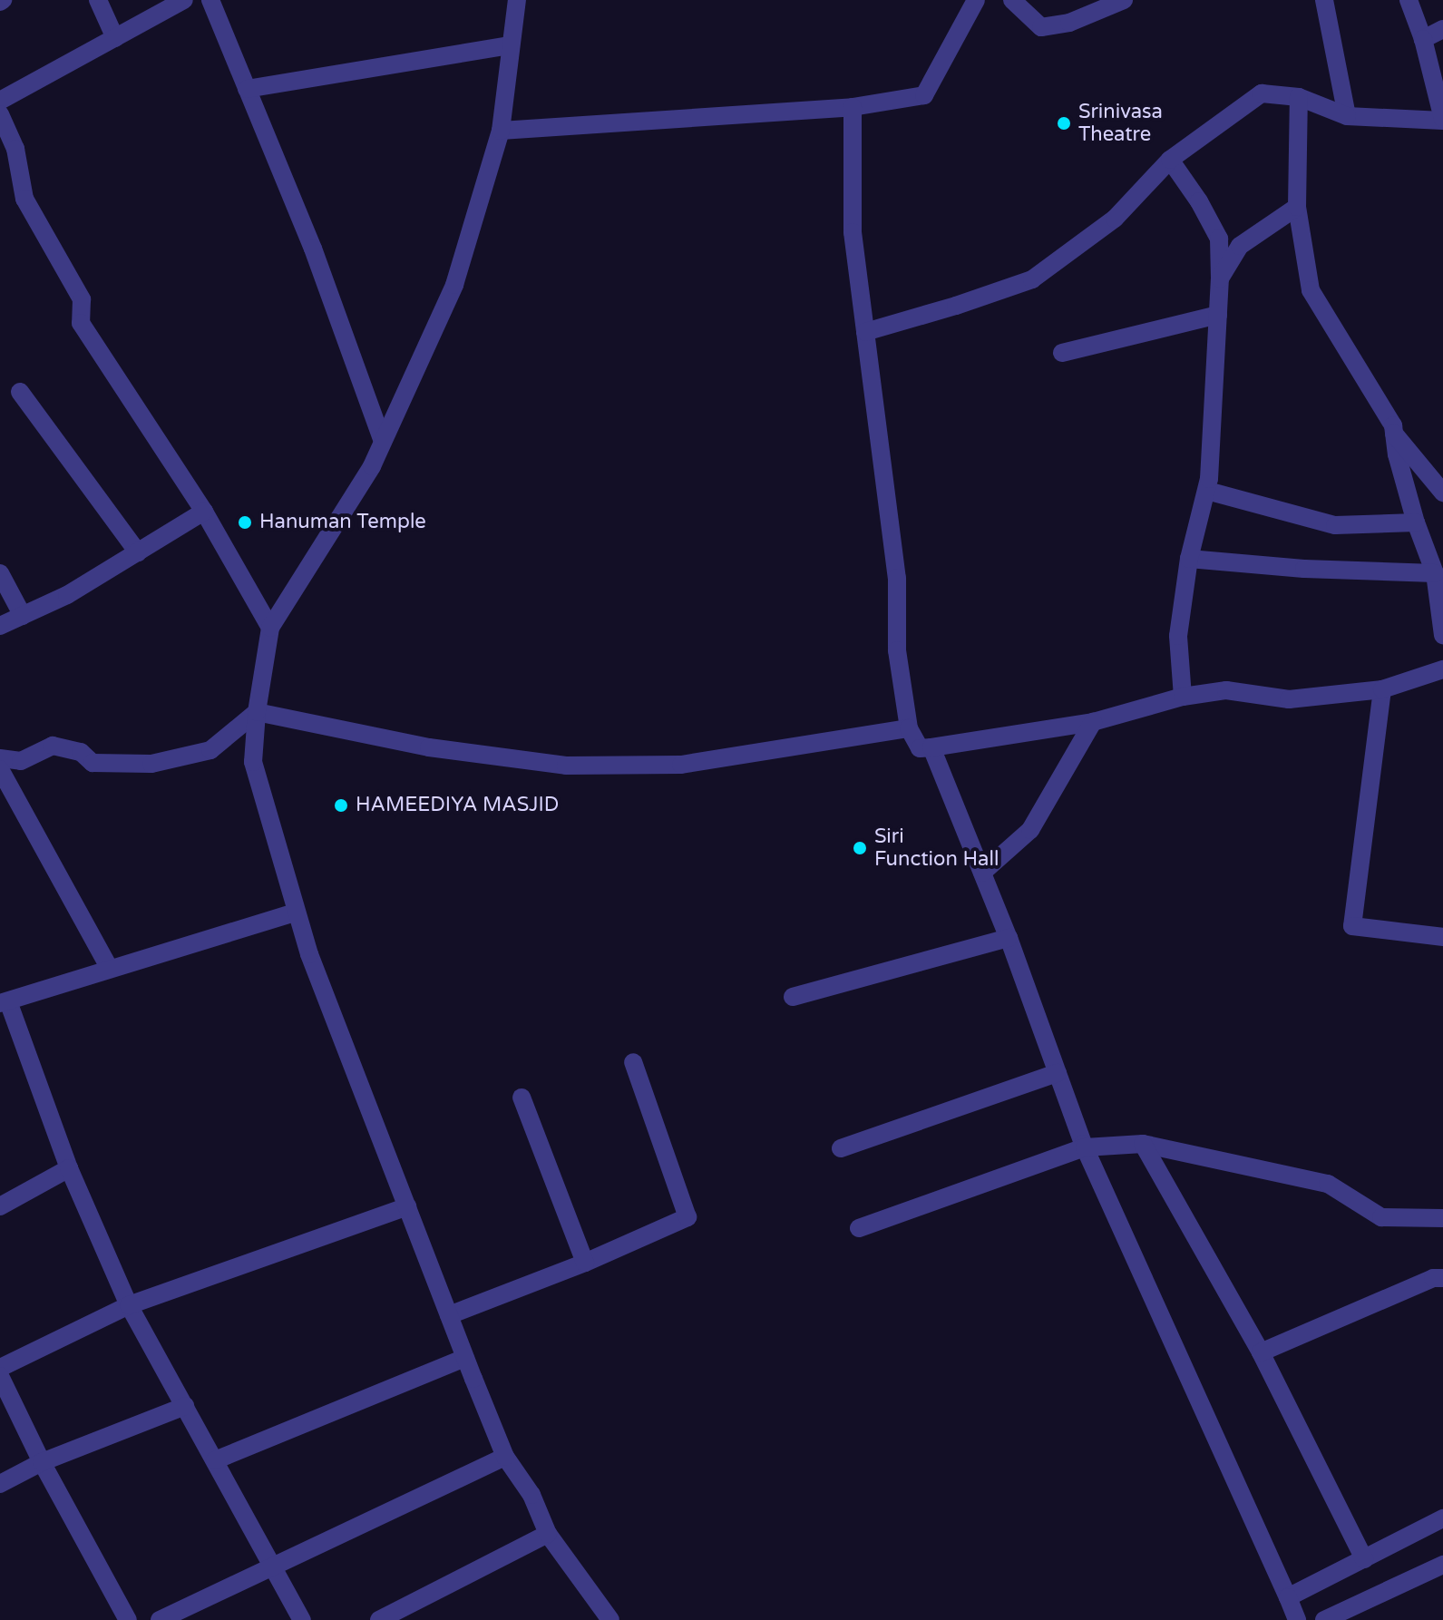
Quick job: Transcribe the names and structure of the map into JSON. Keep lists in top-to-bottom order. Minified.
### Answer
{"places":["Srinivasa Theatre","Hanuman Temple","HAMEEDIYA MASJID","Siri Function Hall"]}
